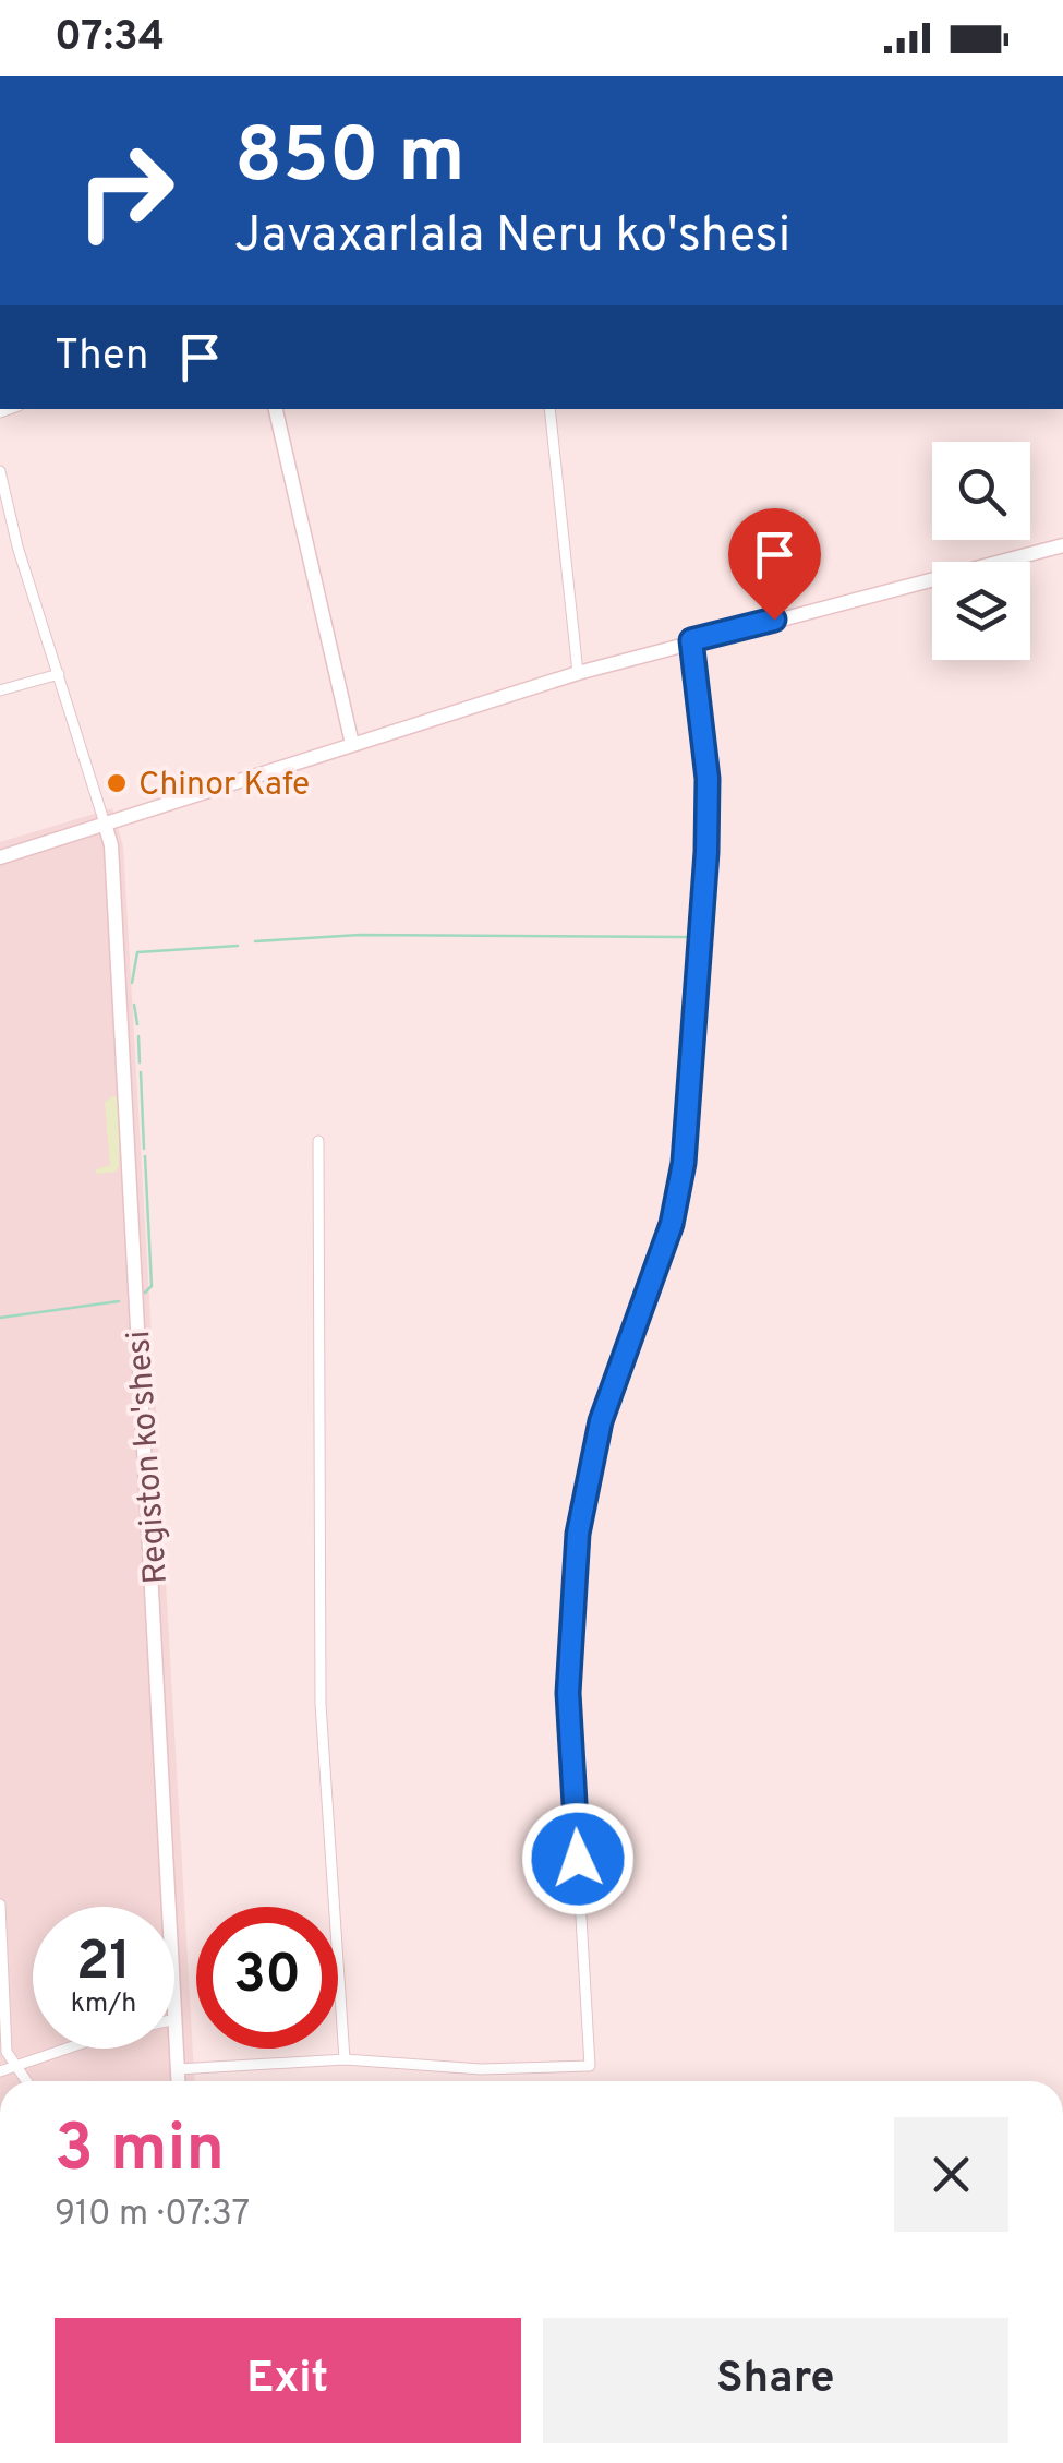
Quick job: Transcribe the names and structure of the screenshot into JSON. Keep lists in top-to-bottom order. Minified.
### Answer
{"streets":{"street":["Registon ko'shesi"]},"places":["Chinor Kafe"],"page":{"status":"07:34","turn":["850 m","Javaxarlala Neru ko'shesi"],"then":"Then","speed":"21 km/h","limit":"30","heading":["3 min","910 m · 07:37"],"buttons":["Exit","Share"]}}
